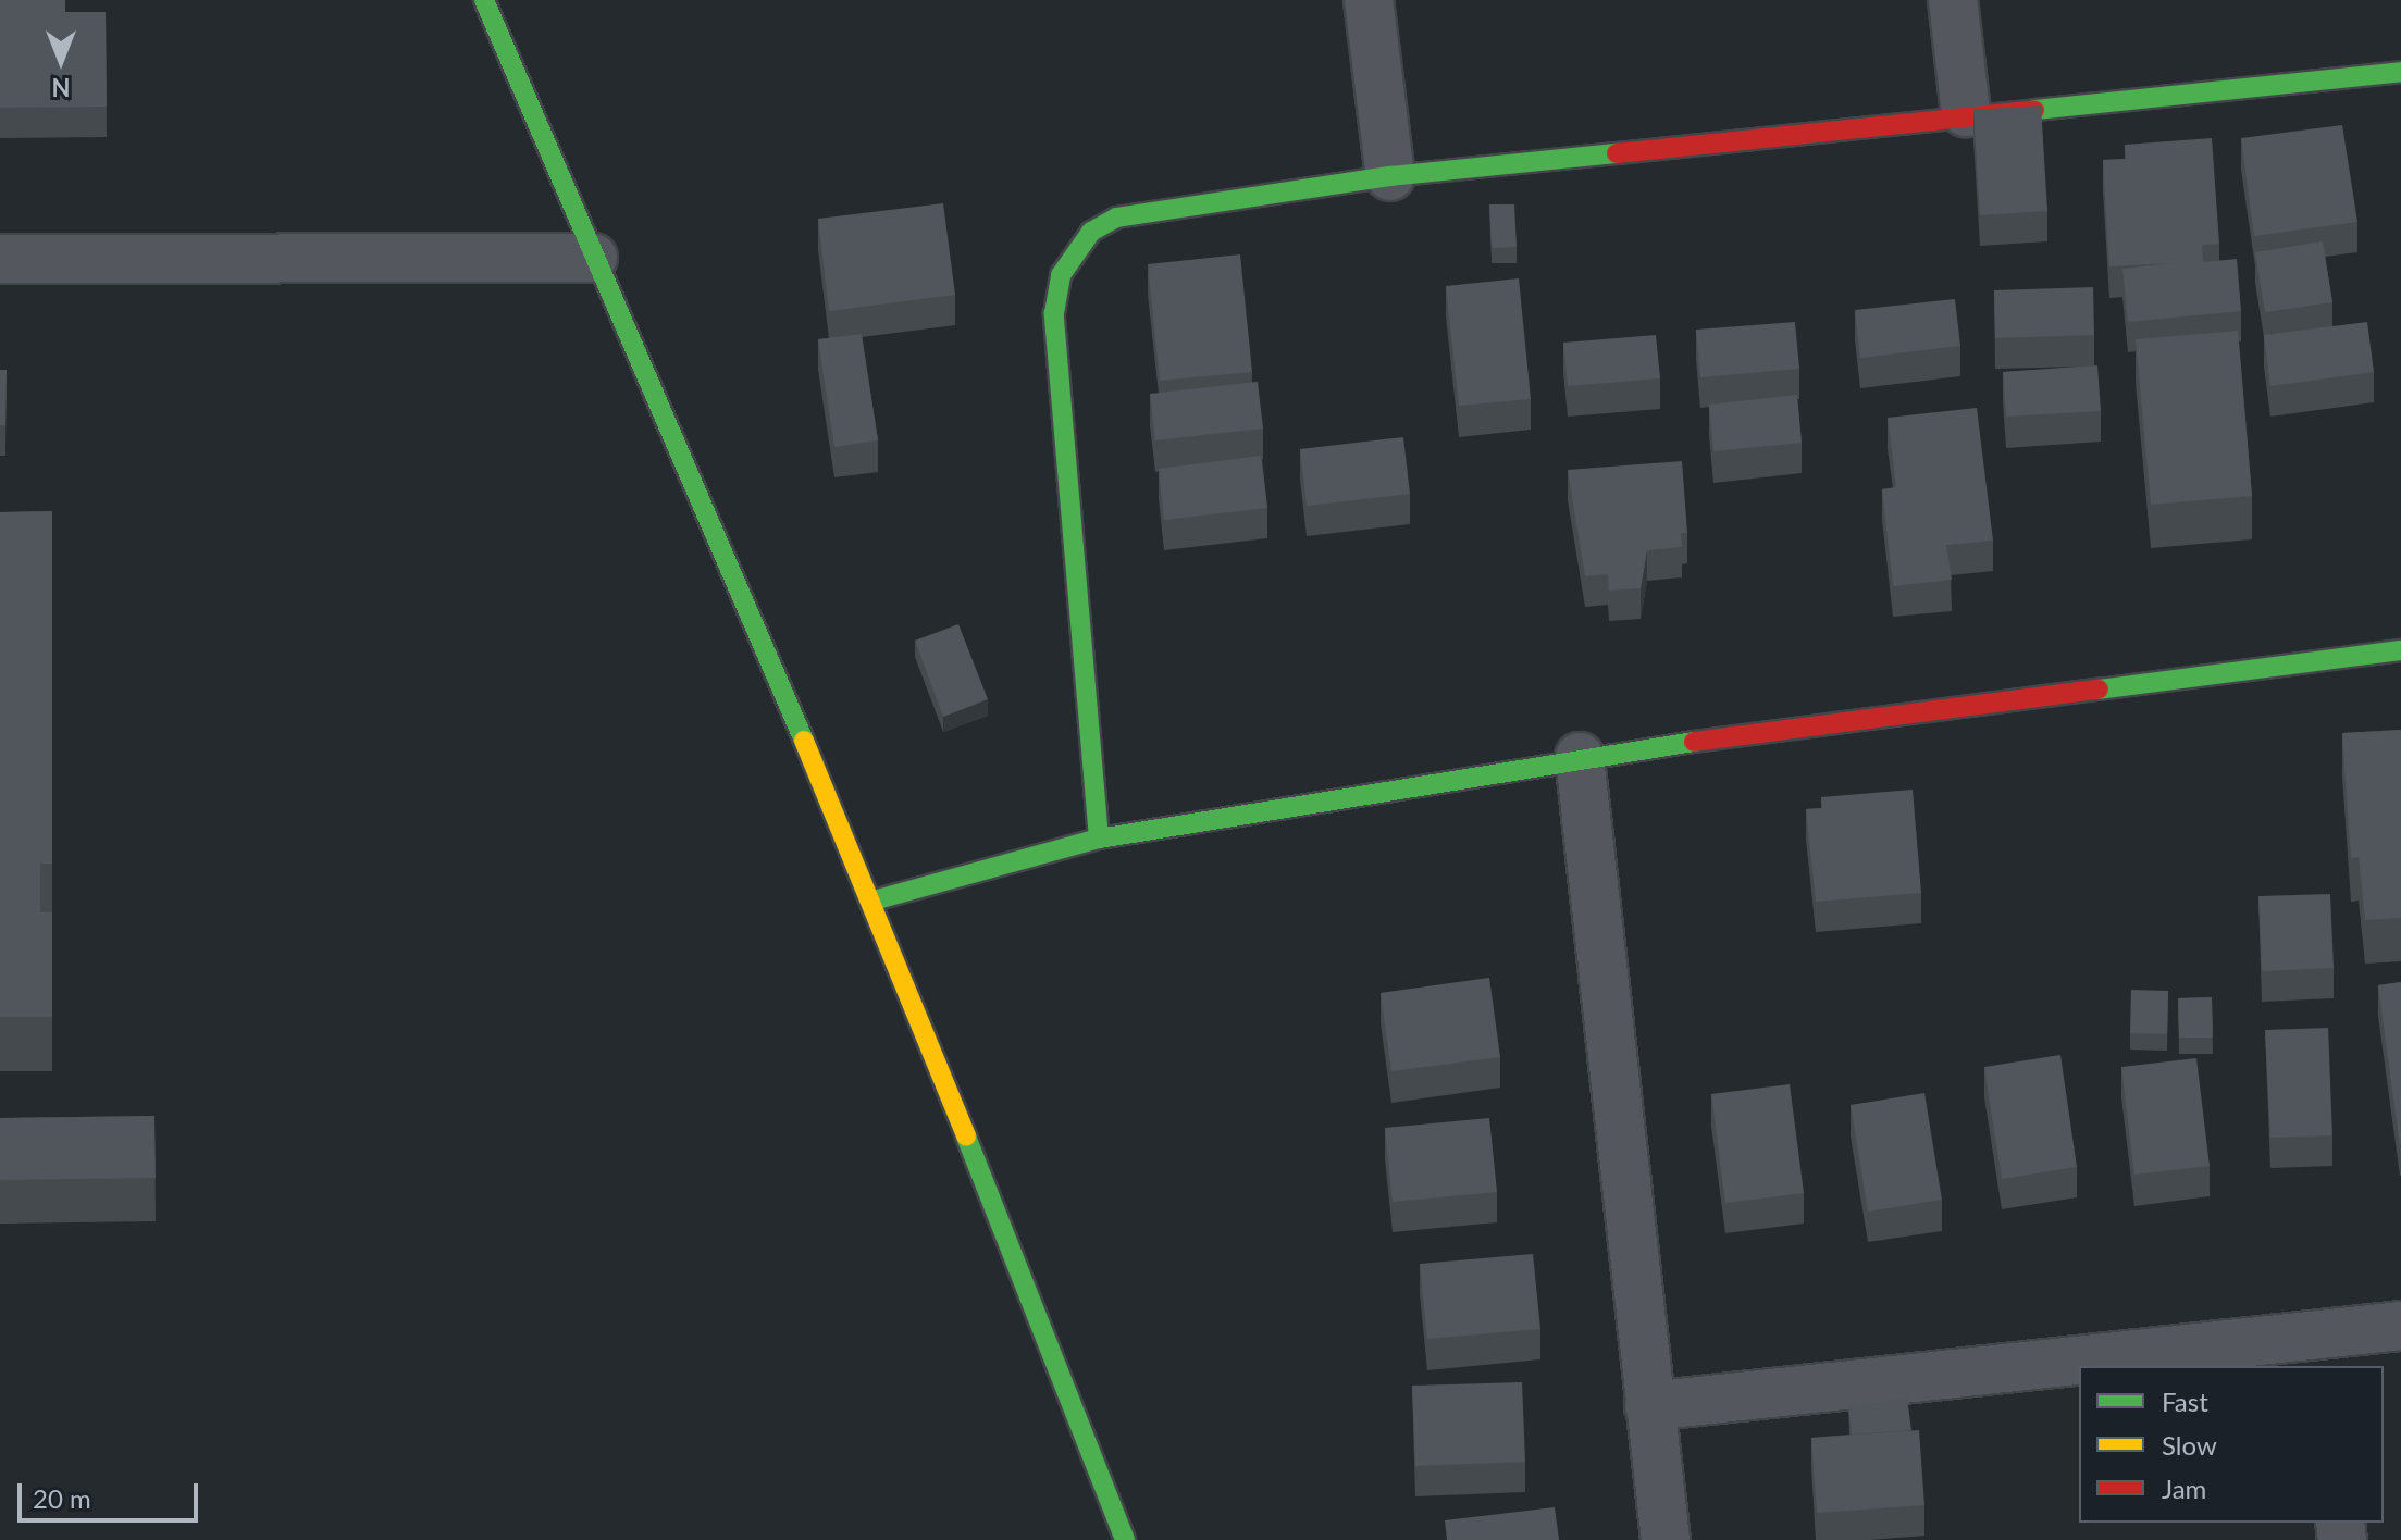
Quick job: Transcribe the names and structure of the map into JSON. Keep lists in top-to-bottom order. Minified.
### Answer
{"legend":["Fast","Slow","Jam"],"scale_bar":"20 m","north":"bottom"}
